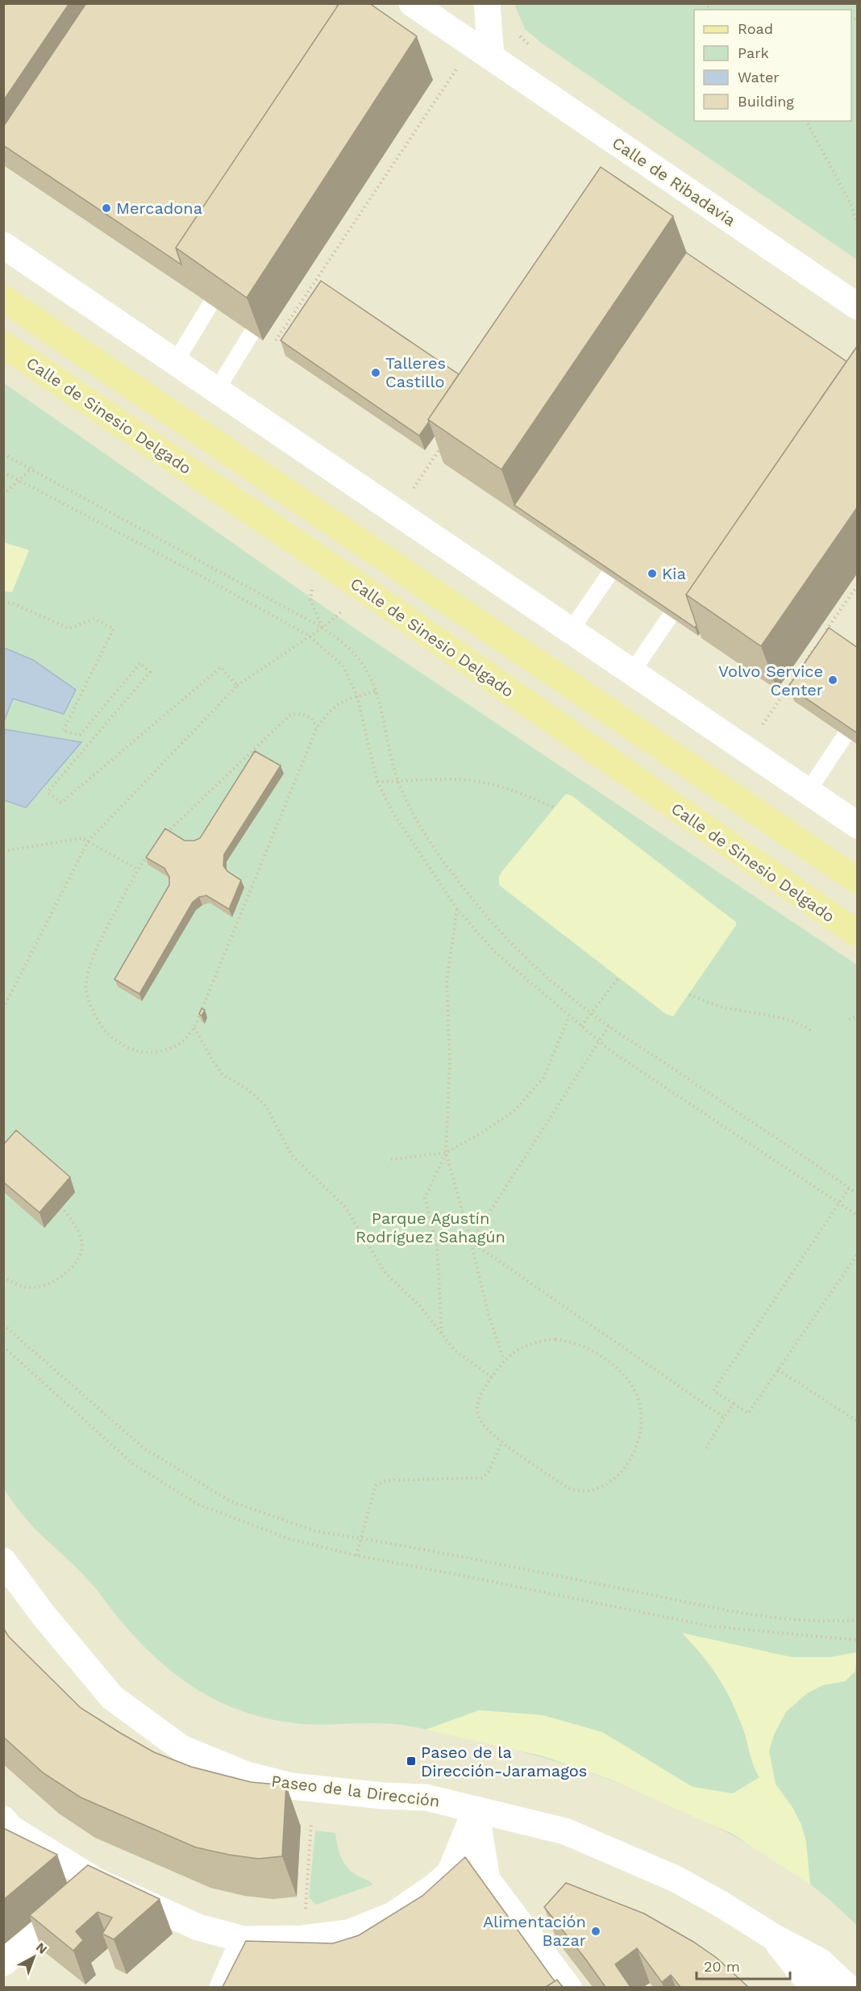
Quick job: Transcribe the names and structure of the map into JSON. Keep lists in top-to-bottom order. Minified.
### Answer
{"streets":{"main road":["Calle de Sinesio Delgado"],"street":["Calle de Ribadavia","Paseo de la Dirección"]},"parks":["Parque Agustín Rodríguez Sahagún"],"places":{"other":["Mercadona","Talleres Castillo","Kia","Volvo Service Center","Alimentación Bazar"],"transit":["Paseo de la Dirección-Jaramagos"]},"legend":["Road","Park","Water","Building"],"scale_bar":"20 m","north":"top right"}
